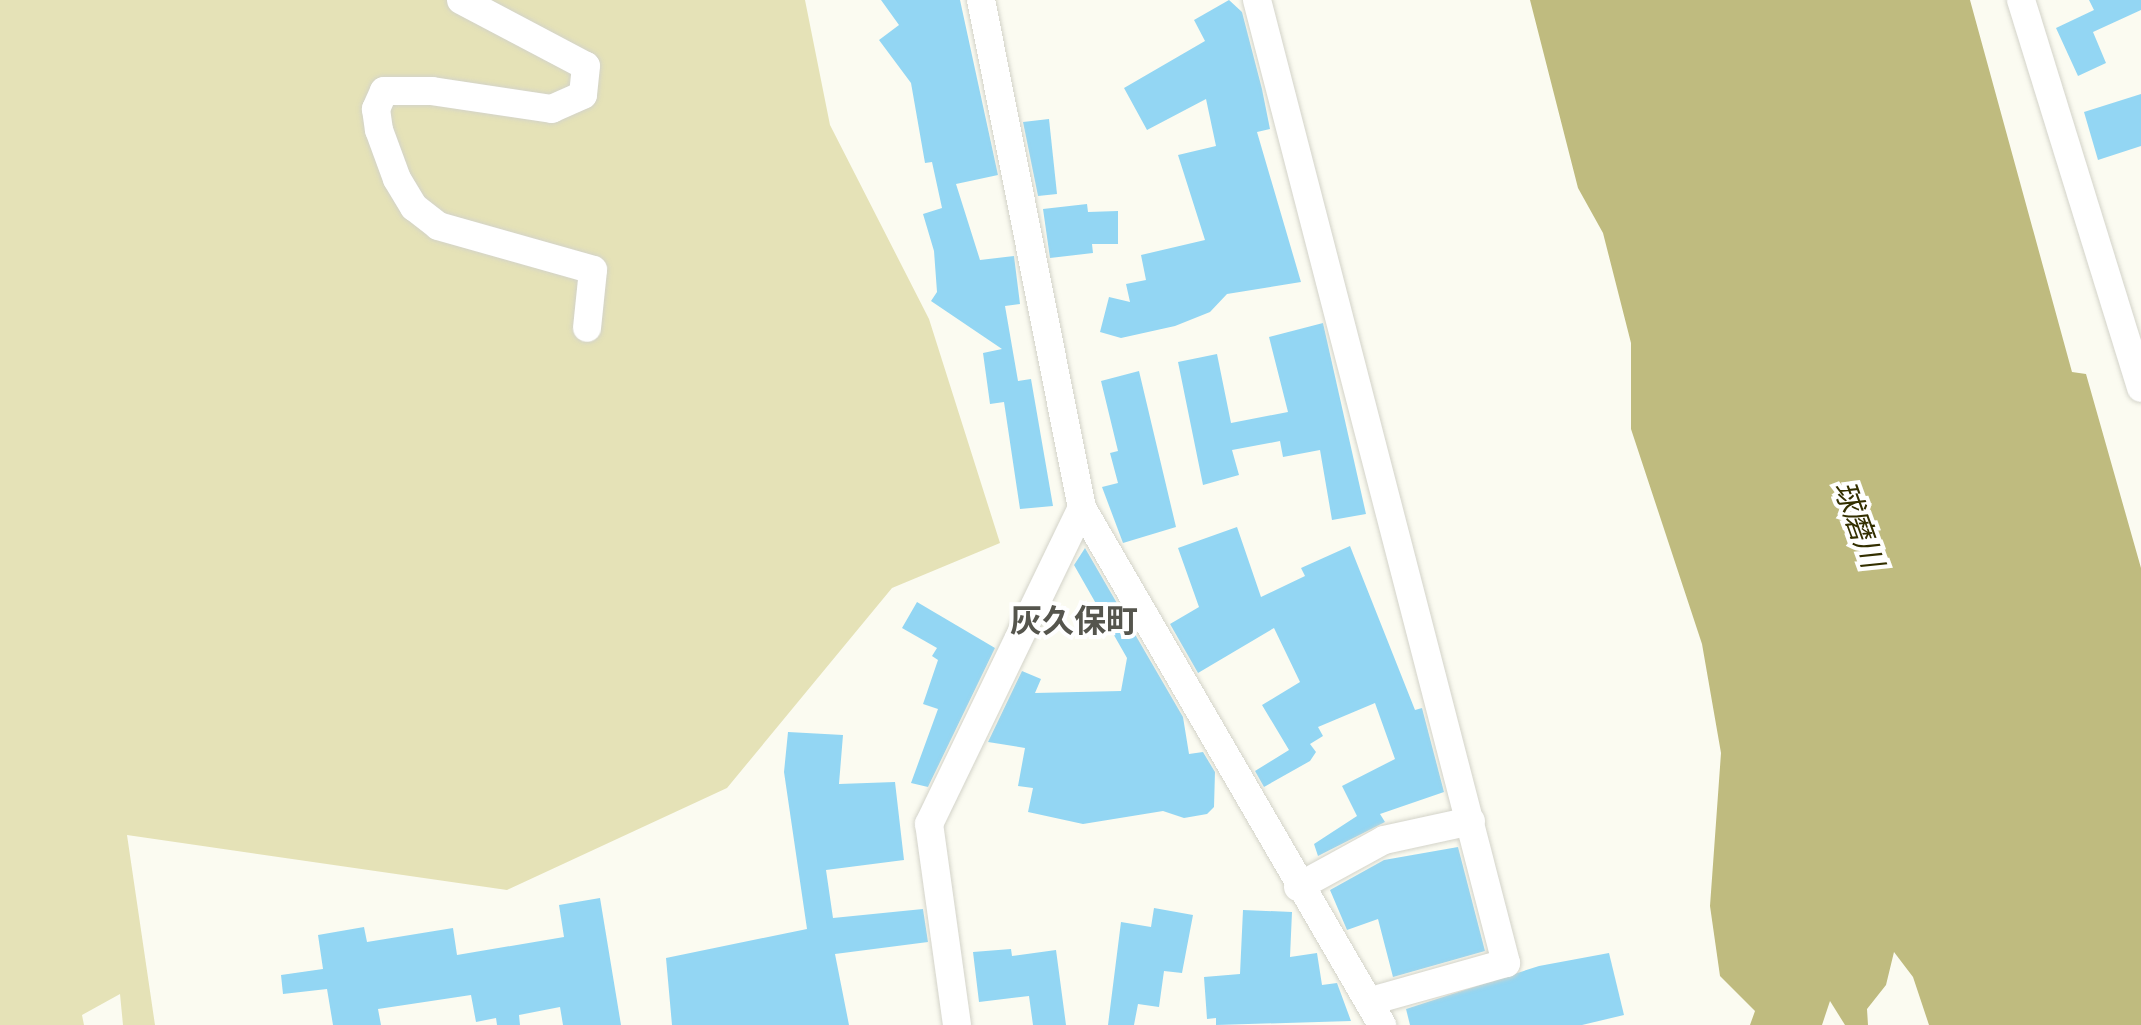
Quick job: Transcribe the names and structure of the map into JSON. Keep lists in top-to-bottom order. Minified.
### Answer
{"districts":["灰久保町"],"water":["球磨川"]}
